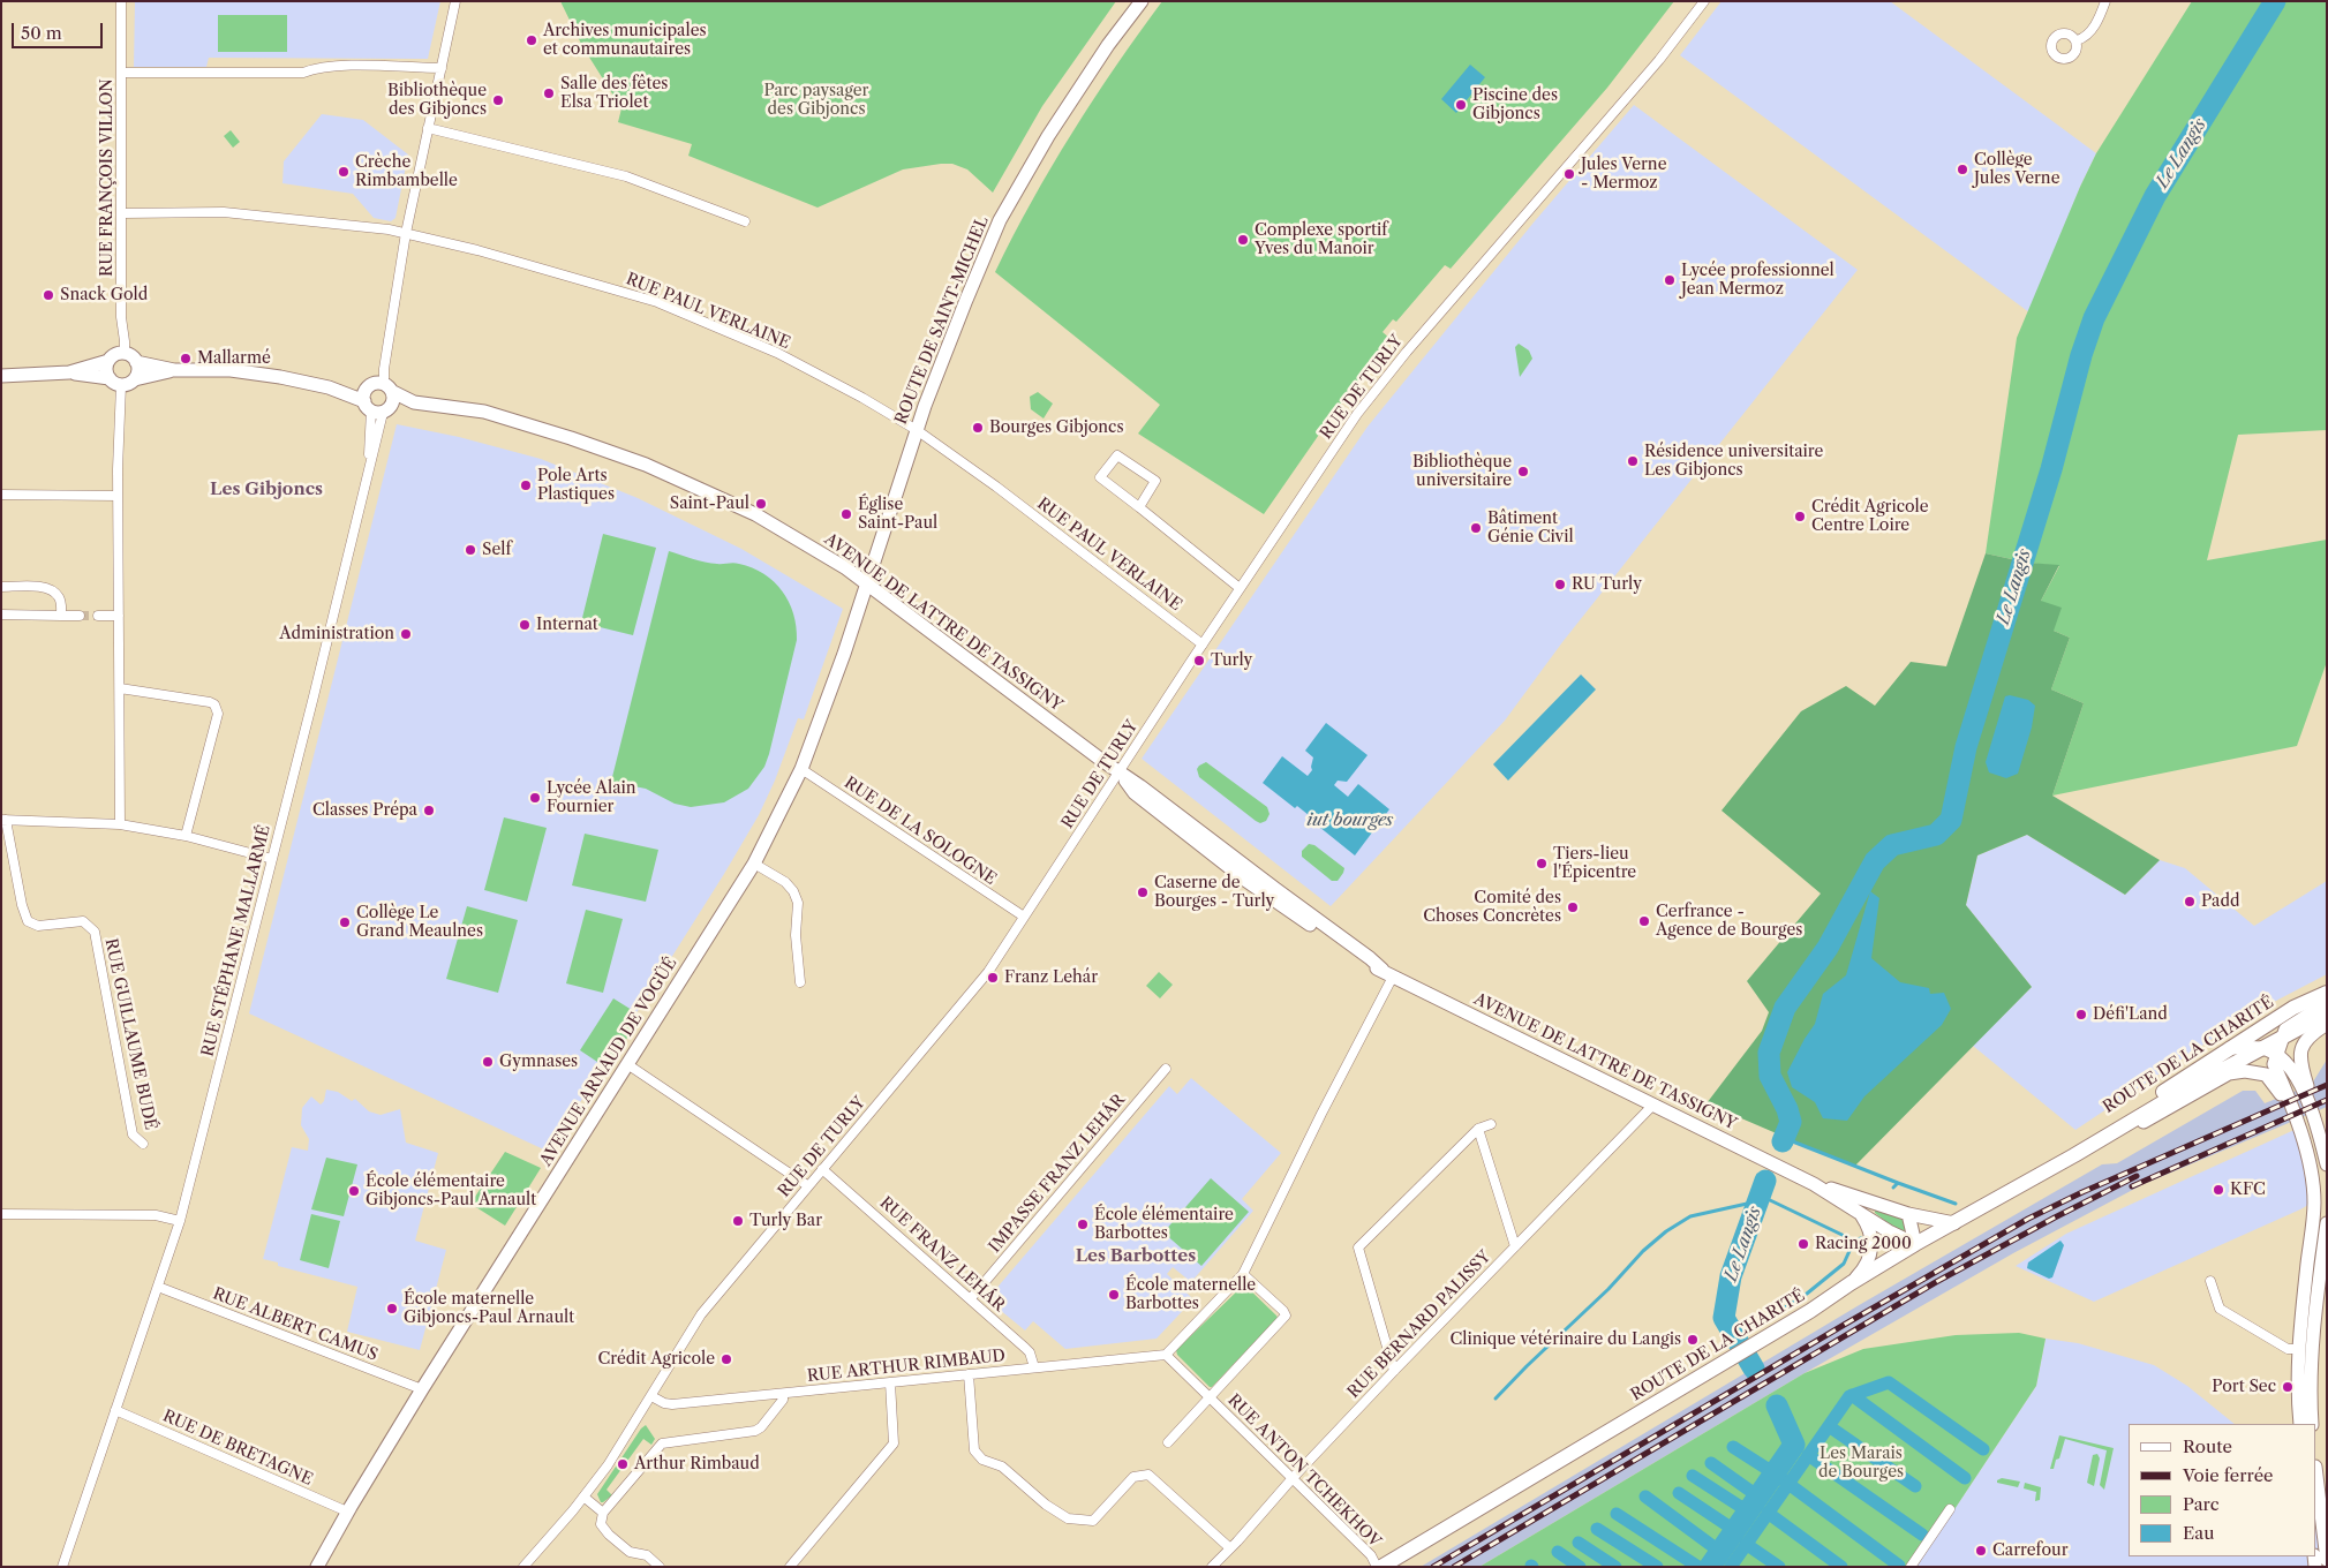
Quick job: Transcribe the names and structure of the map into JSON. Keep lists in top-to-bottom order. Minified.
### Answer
{"streets":{"main road":["ROUTE DE SAINT-MICHEL","AVENUE DE LATTRE DE TASSIGNY","ROUTE DE LA CHARITÉ","AVENUE ARNAUD DE VOGÜÉ"],"street":["RUE FRANÇOIS VILLON","RUE PAUL VERLAINE","RUE DE TURLY","RUE DE LA SOLOGNE","RUE STÉPHANE MALLARMÉ","RUE GUILLAUME BUDÉ","IMPASSE FRANZ LEHÁR","RUE FRANZ LEHÁR","RUE ALBERT CAMUS","RUE BERNARD PALISSY","RUE ARTHUR RIMBAUD","RUE DE BRETAGNE","RUE ANTON TCHEKHOV"]},"crossings":[["RUE FRANÇOIS VILLON","RUE PAUL VERLAINE"],["RUE FRANÇOIS VILLON","AVENUE DE LATTRE DE TASSIGNY"],["RUE PAUL VERLAINE","ROUTE DE SAINT-MICHEL"],["RUE PAUL VERLAINE","RUE DE TURLY"],["ROUTE DE SAINT-MICHEL","AVENUE DE LATTRE DE TASSIGNY"],["ROUTE DE SAINT-MICHEL","AVENUE ARNAUD DE VOGÜÉ"],["RUE DE TURLY","AVENUE DE LATTRE DE TASSIGNY"],["RUE DE TURLY","RUE DE LA SOLOGNE"],["RUE DE TURLY","RUE FRANZ LEHÁR"],["RUE DE TURLY","RUE ARTHUR RIMBAUD"],["AVENUE DE LATTRE DE TASSIGNY","RUE STÉPHANE MALLARMÉ"],["AVENUE DE LATTRE DE TASSIGNY","ROUTE DE LA CHARITÉ"],["AVENUE DE LATTRE DE TASSIGNY","AVENUE ARNAUD DE VOGÜÉ"],["AVENUE DE LATTRE DE TASSIGNY","RUE BERNARD PALISSY"],["RUE DE LA SOLOGNE","AVENUE ARNAUD DE VOGÜÉ"],["RUE STÉPHANE MALLARMÉ","RUE ALBERT CAMUS"],["RUE STÉPHANE MALLARMÉ","RUE DE BRETAGNE"],["AVENUE ARNAUD DE VOGÜÉ","RUE ALBERT CAMUS"],["AVENUE ARNAUD DE VOGÜÉ","RUE DE BRETAGNE"],["IMPASSE FRANZ LEHÁR","RUE FRANZ LEHÁR"],["RUE FRANZ LEHÁR","RUE ARTHUR RIMBAUD"],["RUE BERNARD PALISSY","RUE ANTON TCHEKHOV"],["RUE ARTHUR RIMBAUD","RUE ANTON TCHEKHOV"]],"districts":["Les Gibjoncs","Les Barbottes"],"water":["Le Langis","iut bourges"],"parks":["Parc paysager des Gibjoncs","Les Marais de Bourges"],"places":["Archives municipales et communautaires","Salle des fêtes Elsa Triolet","Bibliothèque des Gibjoncs","Piscine des Gibjoncs","Collège Jules Verne","Crèche Rimbambelle","Jules Verne - Mermoz","Complexe sportif Yves du Manoir","Lycée professionnel Jean Mermoz","Snack Gold","Mallarmé","Bourges Gibjoncs","Résidence universitaire Les Gibjoncs","Bibliothèque universitaire","Pole Arts Plastiques","Saint-Paul","Église Saint-Paul","Crédit Agricole Centre Loire","Bâtiment Génie Civil","Self","RU Turly","Internat","Administration","Turly","Lycée Alain Fournier","Classes Prépa","Tiers-lieu l'Épicentre","Caserne de Bourges - Turly","Padd","Comité des Choses Concrètes","Cerfrance - Agence de Bourges","Collège Le Grand Meaulnes","Franz Lehár","Défi'Land","Gymnases","KFC","École élémentaire Gibjoncs-Paul Arnault","Turly Bar","École élémentaire Barbottes","Racing 2000","École maternelle Barbottes","École maternelle Gibjoncs-Paul Arnault","Clinique vétérinaire du Langis","Crédit Agricole","Port Sec","Arthur Rimbaud","Carrefour"],"legend":["Route","Voie ferrée","Parc","Eau"],"scale_bar":"50 m"}
